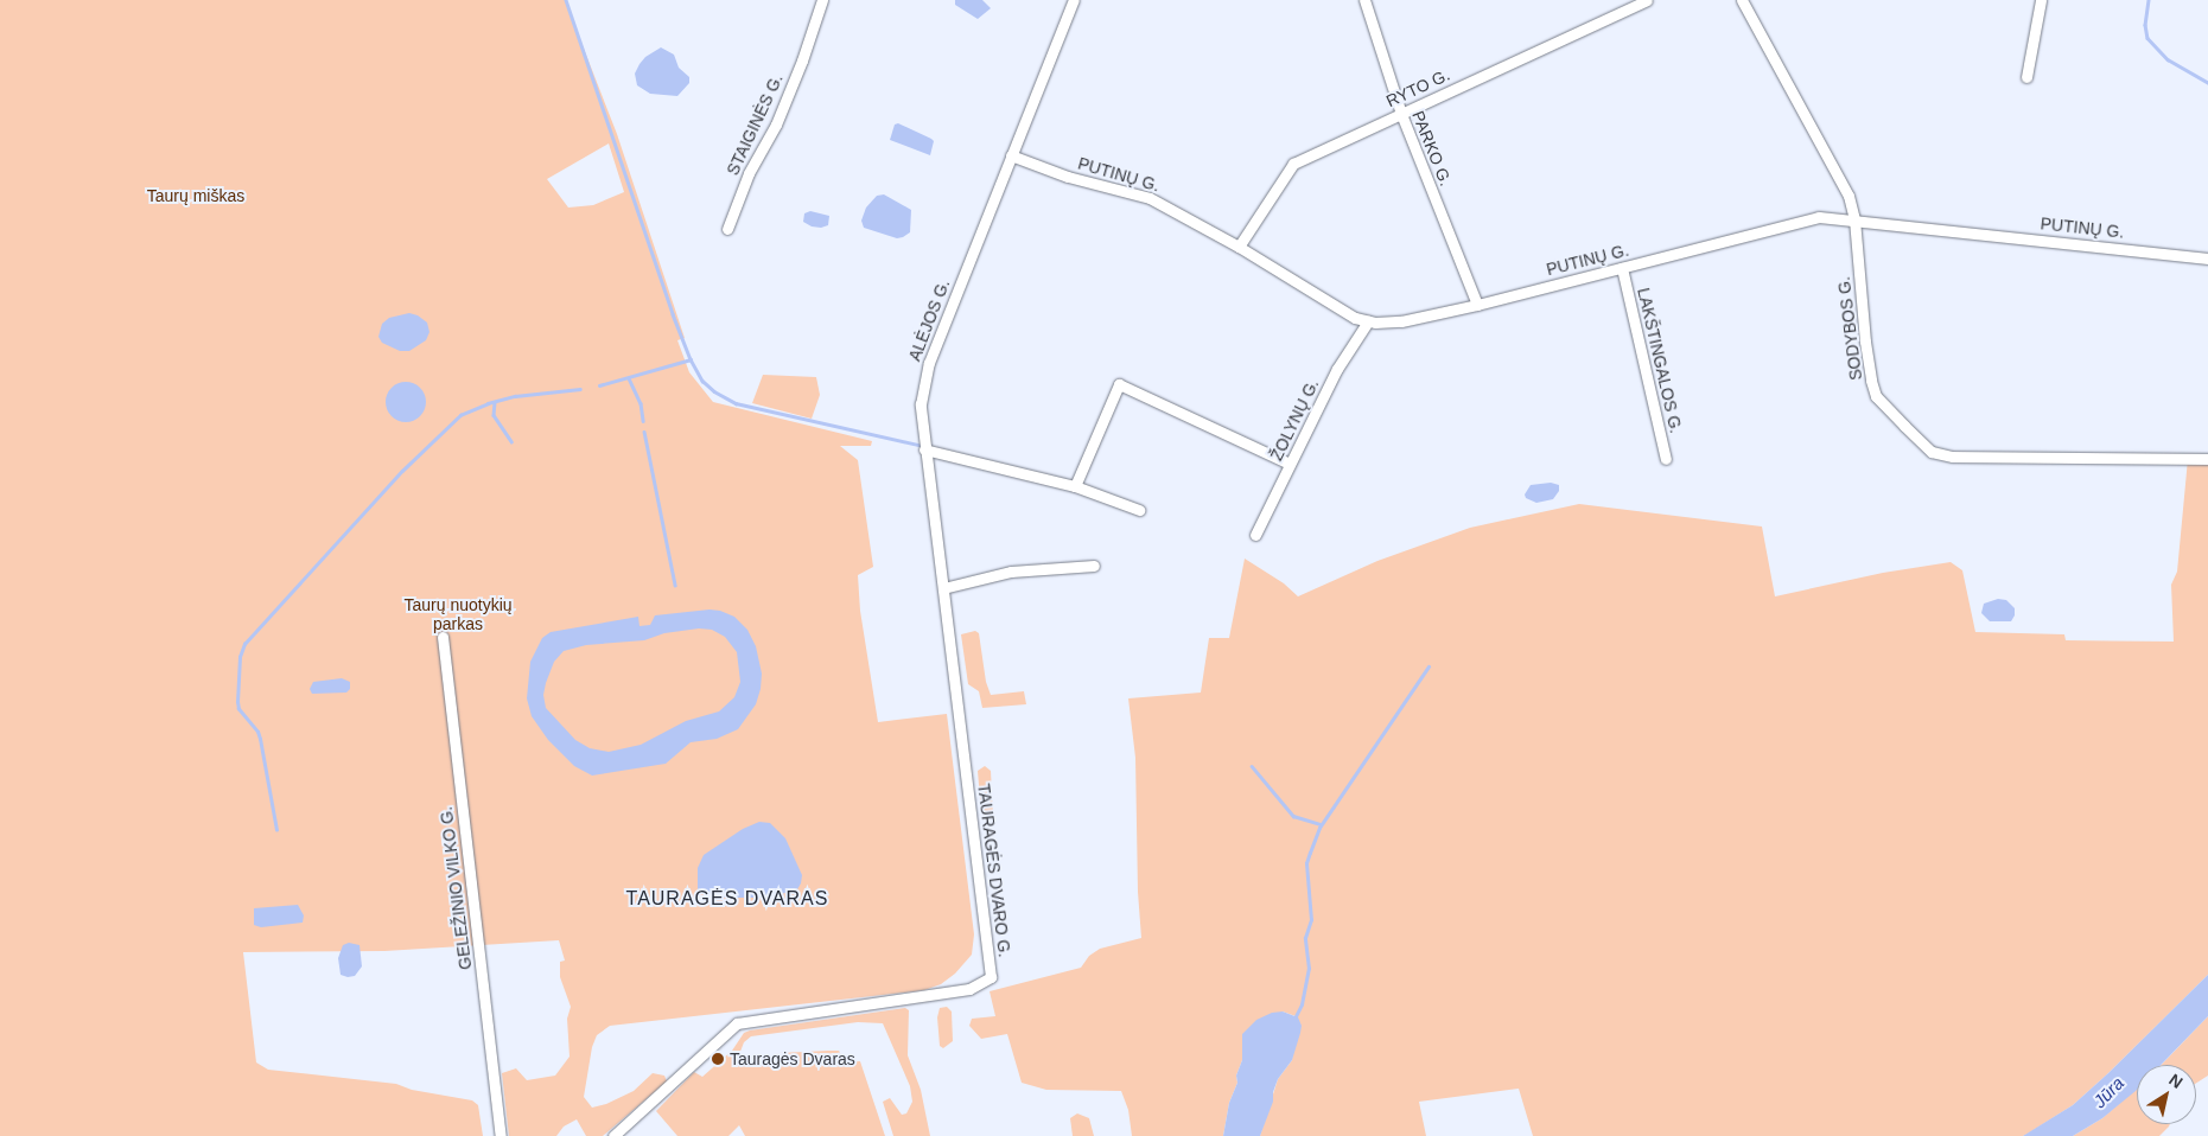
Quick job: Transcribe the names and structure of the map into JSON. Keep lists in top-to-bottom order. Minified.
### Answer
{"streets":{"street":["RYTO G.","STAIGINĖS G.","PARKO G.","PUTINŲ G.","ALĖJOS G.","SODYBOS G.","LAKŠTINGALOS G.","ŽOLYNŲ G.","TAURAGĖS DVARO G.","GELEŽINIO VILKO G."]},"crossings":[["RYTO G.","PARKO G."],["RYTO G.","PUTINŲ G."],["PARKO G.","PUTINŲ G."],["PUTINŲ G.","ALĖJOS G."],["PUTINŲ G.","SODYBOS G."],["PUTINŲ G.","LAKŠTINGALOS G."],["PUTINŲ G.","ŽOLYNŲ G."],["ALĖJOS G.","TAURAGĖS DVARO G."]],"districts":["TAURAGĖS DVARAS"],"water":["Jūra"],"parks":["Taurų miškas","Taurų nuotykių parkas"],"places":["Tauragės Dvaras"],"north":"top right"}
